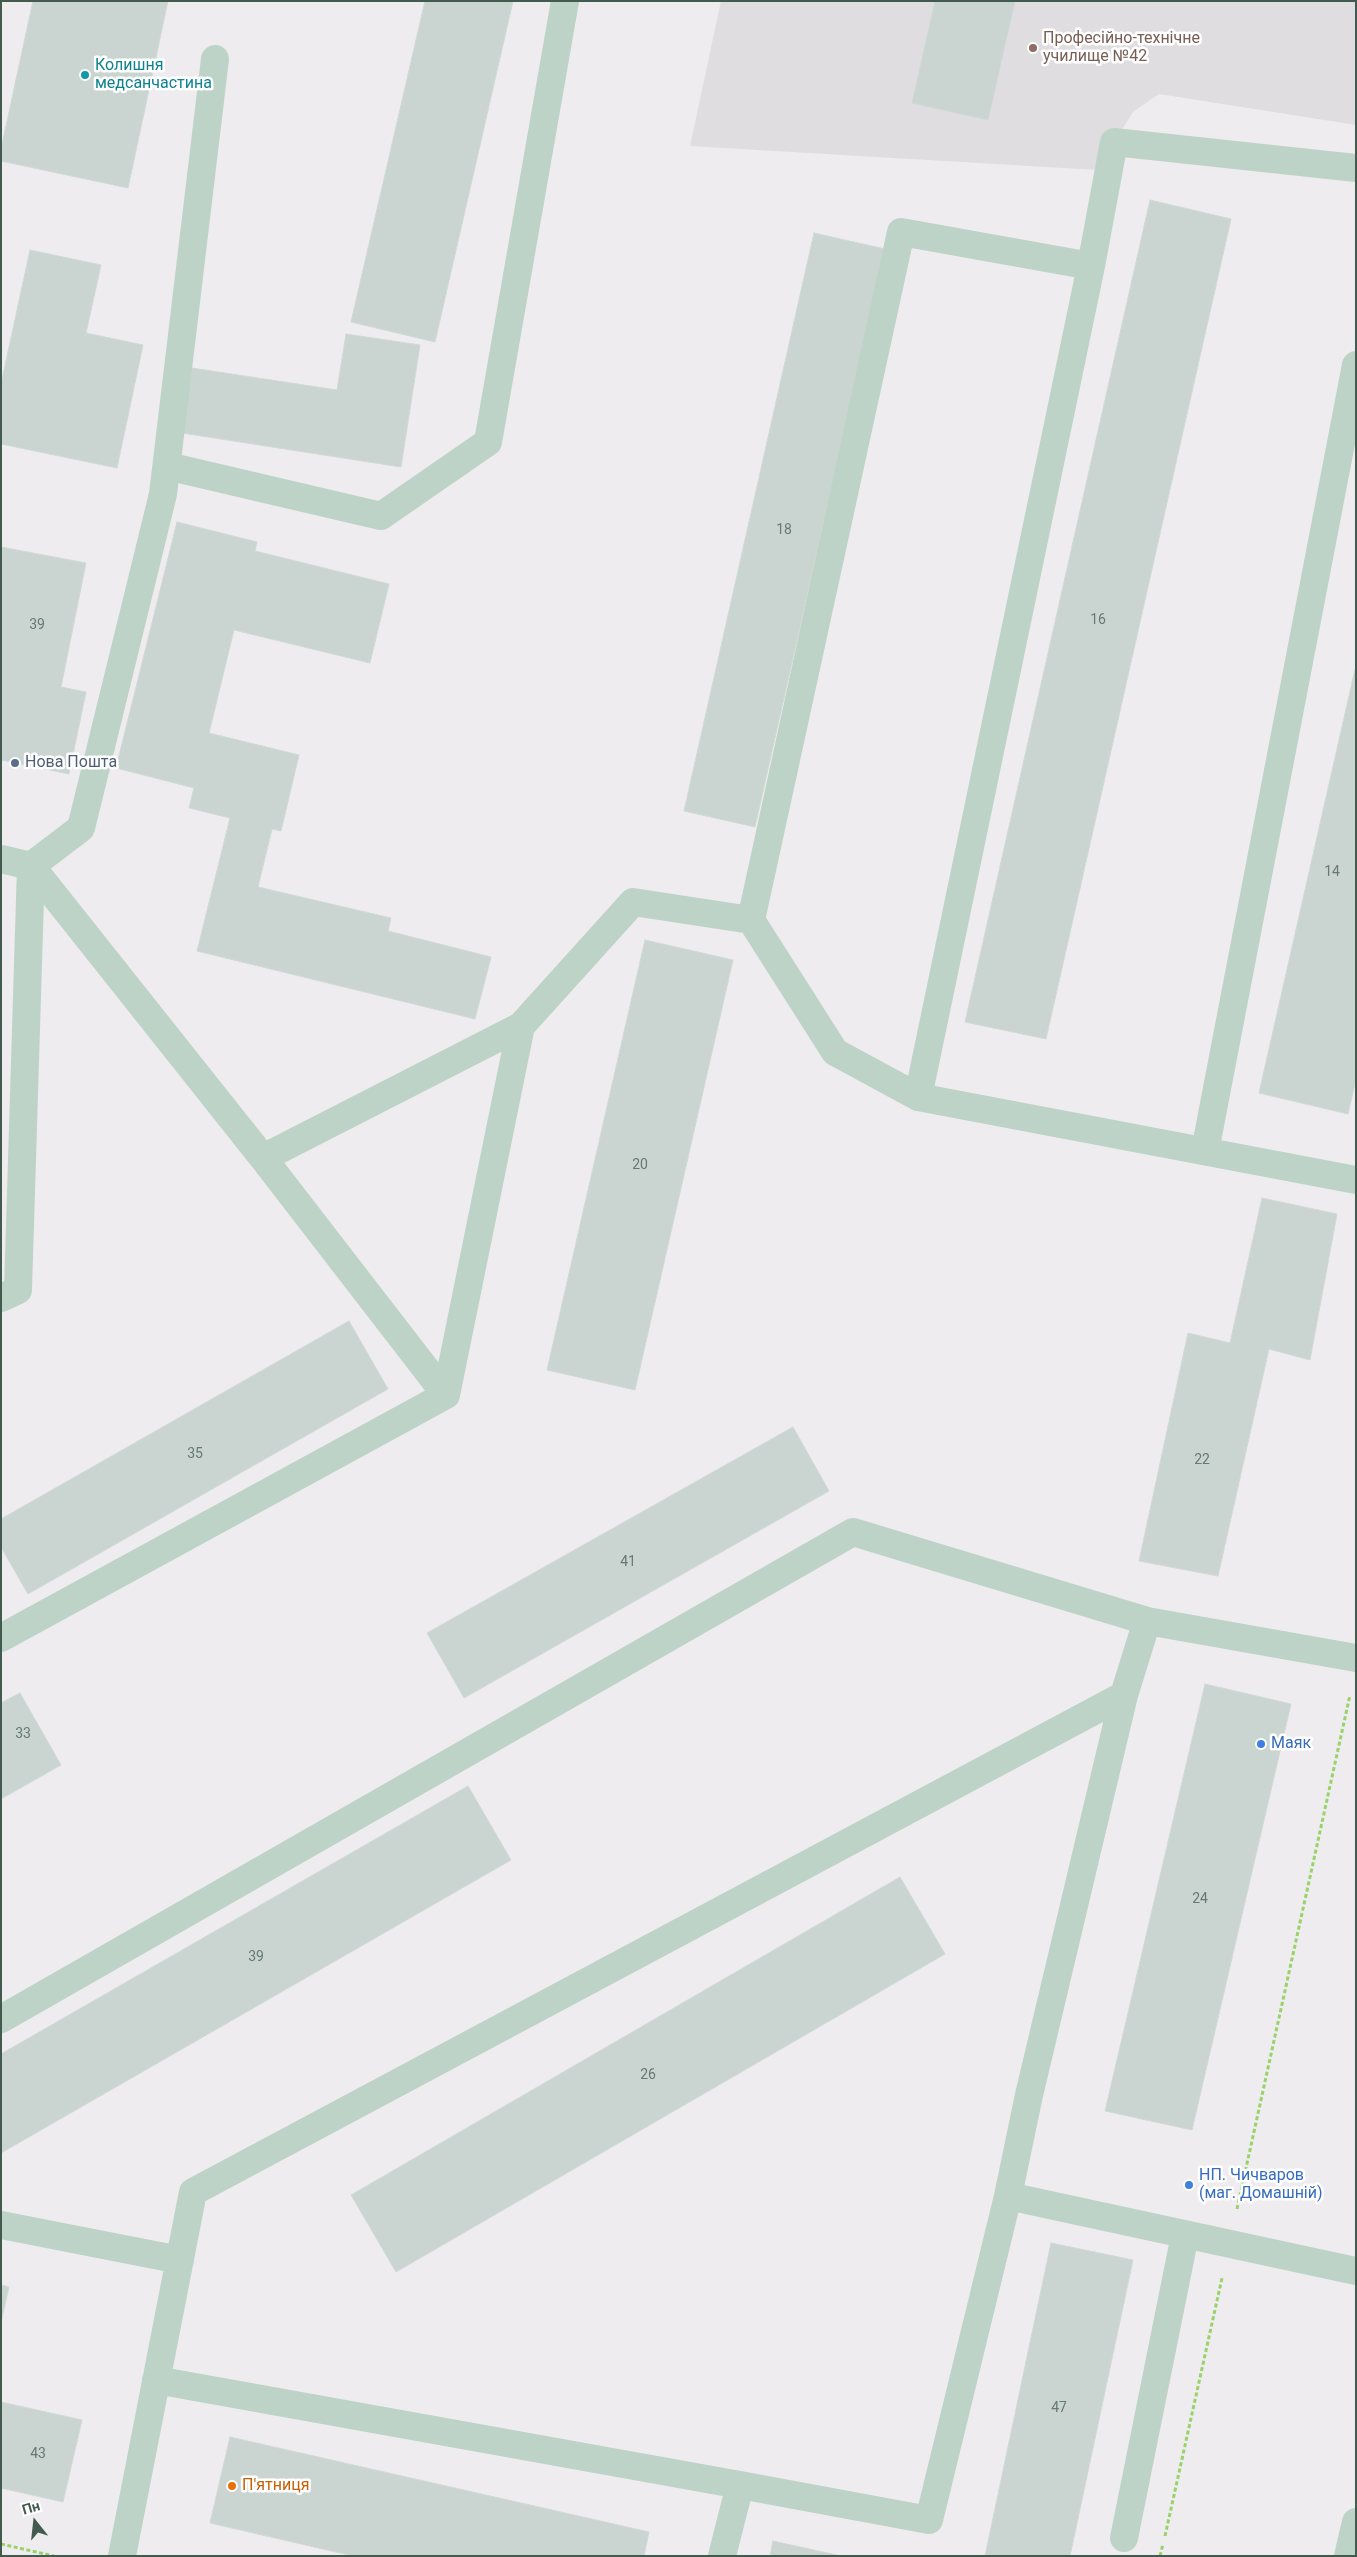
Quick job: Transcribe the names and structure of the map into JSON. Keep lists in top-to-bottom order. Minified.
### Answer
{"places":["Професійно-технічне училище №42","Колишня медсанчастина","Нова Пошта","Маяк","НП. Чичваров (маг. Домашній)","П'ятниця"],"house_numbers":["18","16","39","14","20","35","22","41","33","24","39","26","47","43"],"north":"top"}
